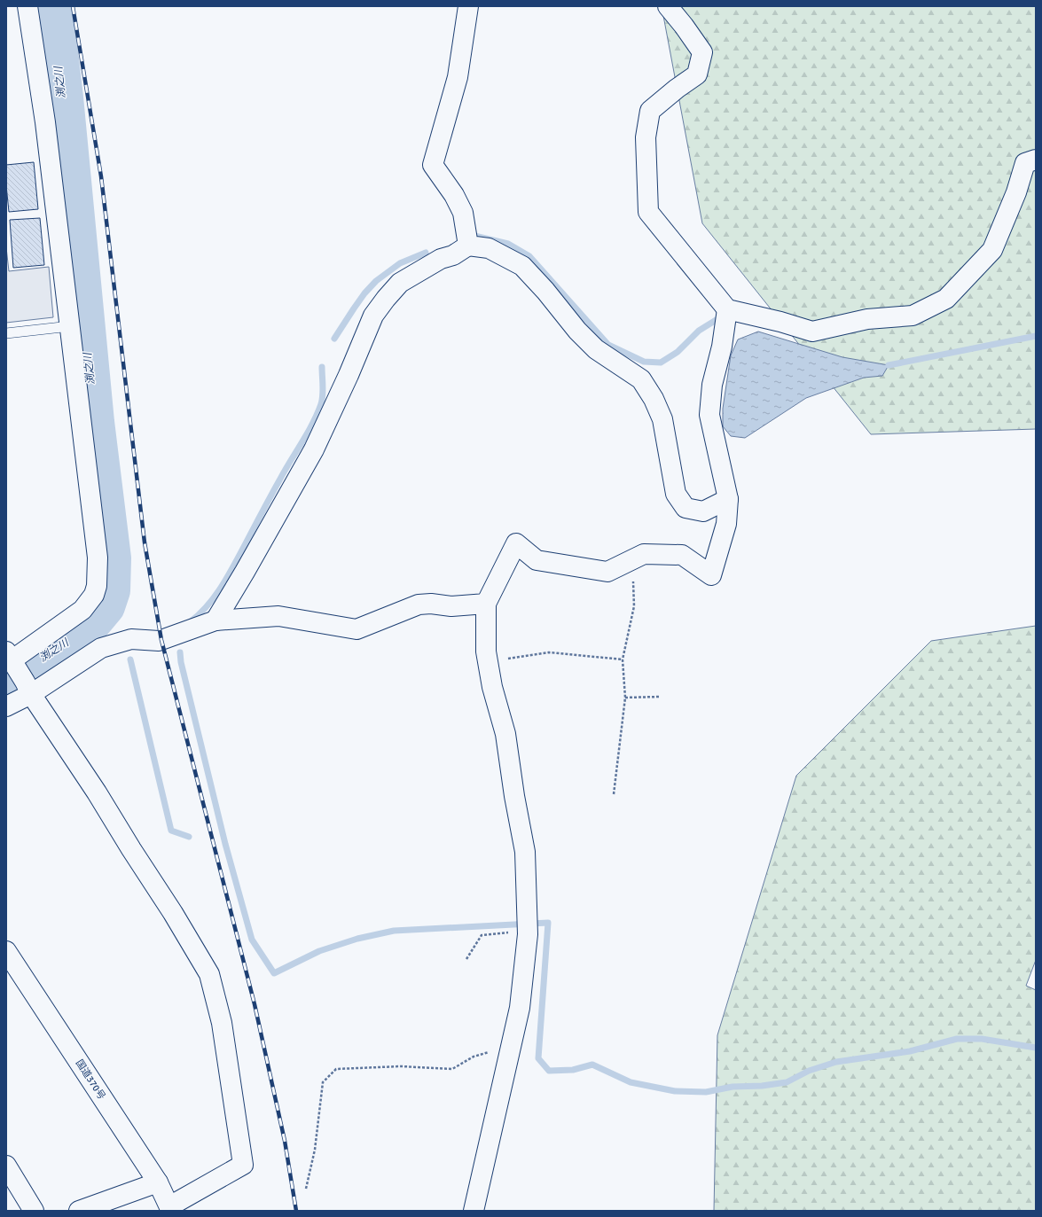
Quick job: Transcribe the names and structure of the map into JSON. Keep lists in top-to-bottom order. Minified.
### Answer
{"streets":{"main road":["国道370号"]},"water":["渕之川"]}
